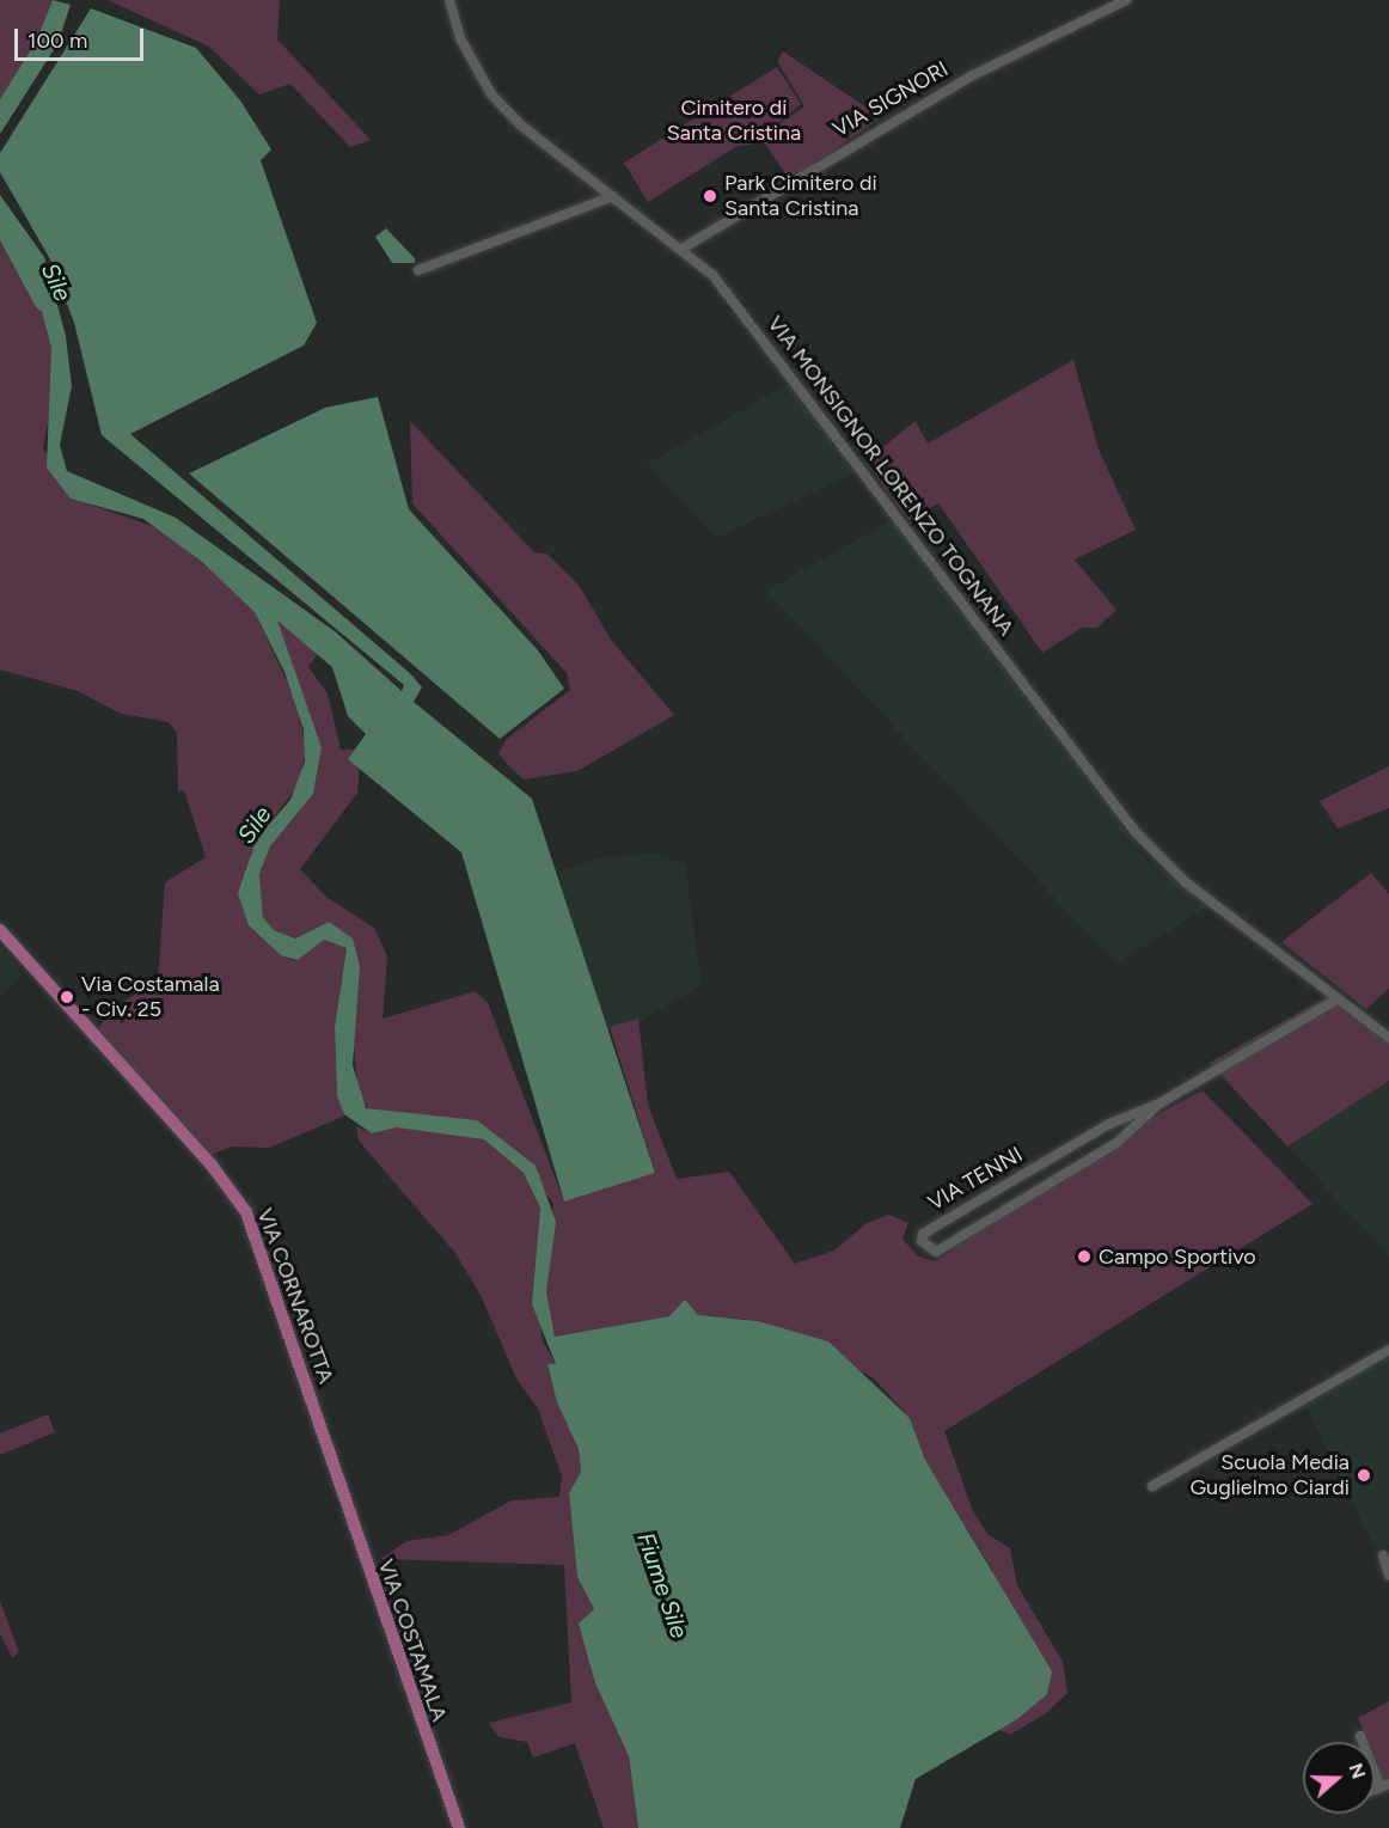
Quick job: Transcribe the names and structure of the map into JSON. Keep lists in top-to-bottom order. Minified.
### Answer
{"streets":{"main road":["VIA CORNAROTTA","VIA COSTAMALA"],"street":["VIA SIGNORI","VIA MONSIGNOR LORENZO TOGNANA","VIA TENNI"]},"crossings":[["VIA SIGNORI","VIA MONSIGNOR LORENZO TOGNANA"],["VIA MONSIGNOR LORENZO TOGNANA","VIA TENNI"],["VIA CORNAROTTA","VIA COSTAMALA"]],"water":["Sile","Fiume Sile"],"parks":["Cimitero di Santa Cristina"],"places":["Park Cimitero di Santa Cristina","Via Costamala - Civ. 25","Campo Sportivo","Scuola Media Guglielmo Ciardi"],"scale_bar":"100 m","north":"right"}
